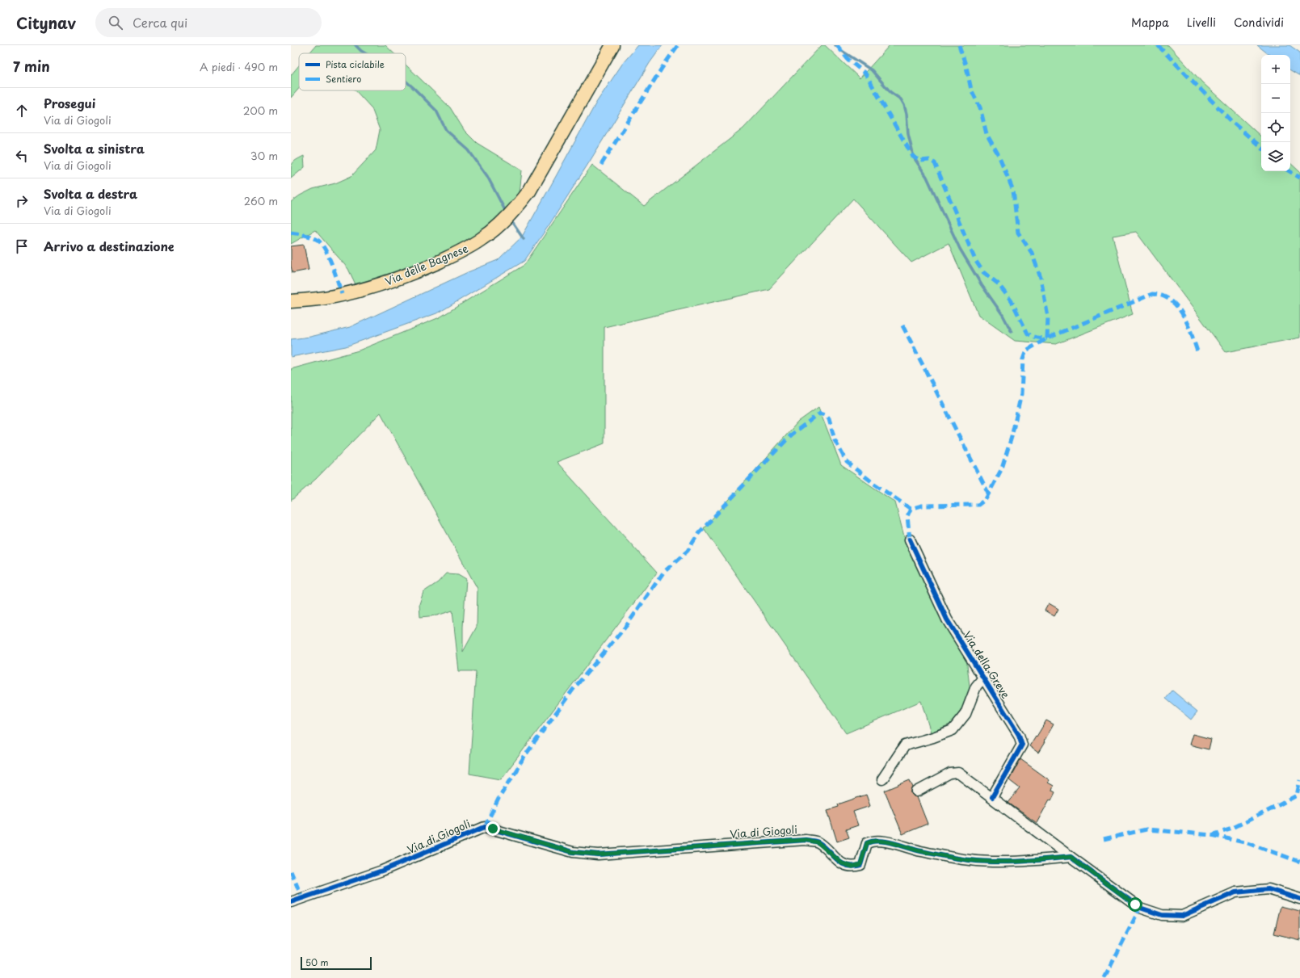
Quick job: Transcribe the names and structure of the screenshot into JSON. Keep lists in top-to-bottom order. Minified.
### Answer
{"streets":{"main road":["Via delle Bagnese"],"street":["Via della Greve","Via di Giogoli"]},"legend":["Pista ciclabile","Sentiero"],"scale_bar":"50 m","page":{"header":"Citynav","search":"Cerca qui","nav":["Mappa","Livelli","Condividi"],"heading":["7 min","A piedi · 490 m"],"map_buttons":["+","−"],"list":[["Prosegui","Via di Giogoli","200 m"],["Svolta a sinistra","Via di Giogoli","30 m"],["Svolta a destra","Via di Giogoli","260 m"],"Arrivo a destinazione"],"scale":"50 m"}}
